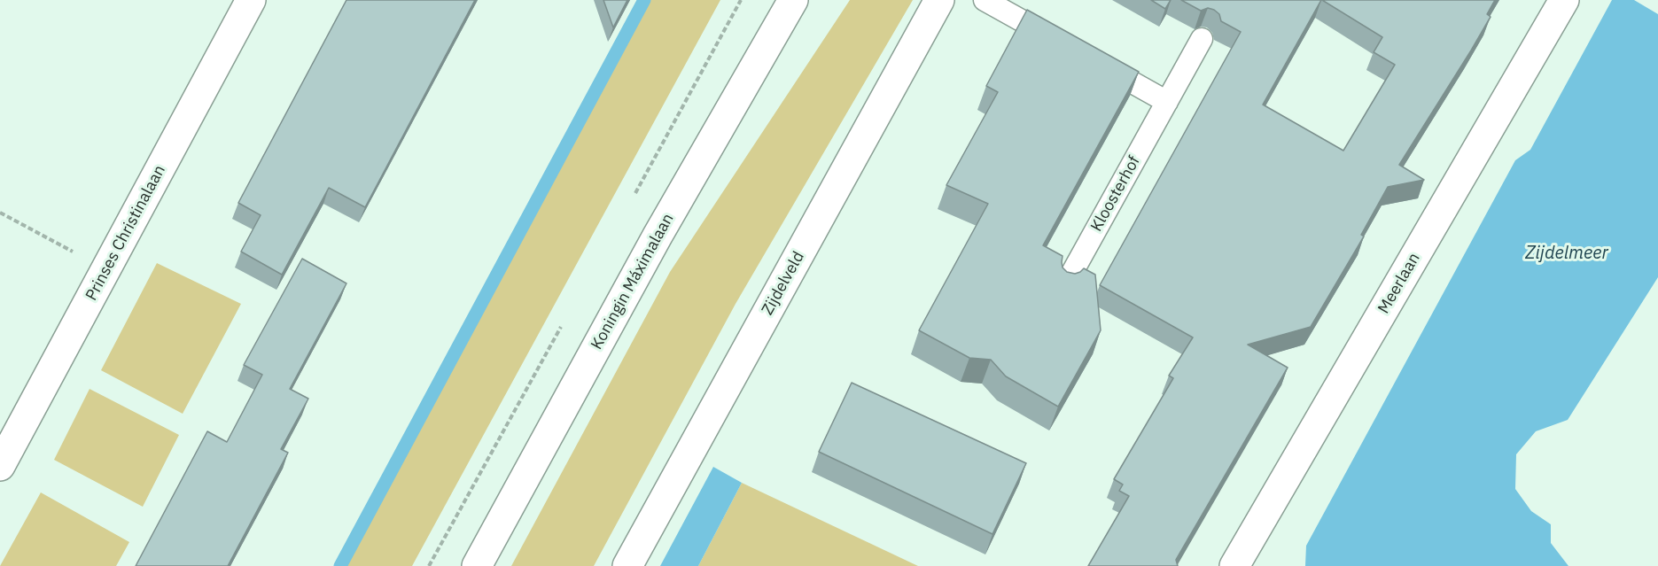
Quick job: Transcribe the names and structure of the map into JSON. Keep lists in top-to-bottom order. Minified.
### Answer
{"streets":{"street":["Prinses Christinalaan","Koningin Máximalaan","Zijdelveld","Meerlaan"],"lane":["Kloosterhof"]},"water":["Zijdelmeer"]}
